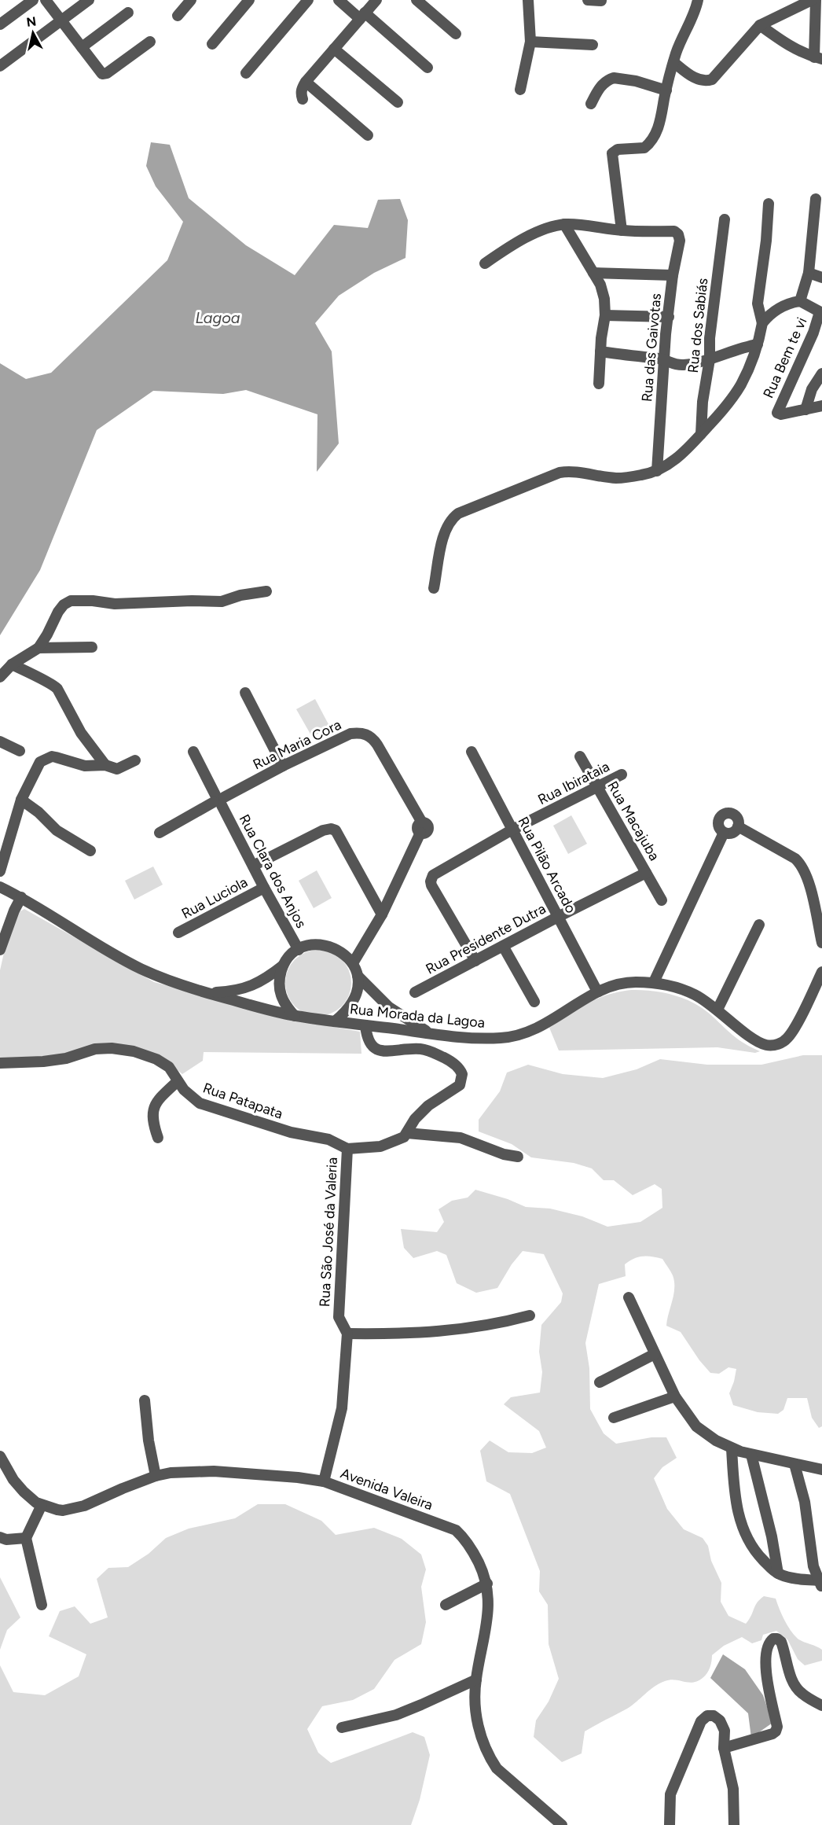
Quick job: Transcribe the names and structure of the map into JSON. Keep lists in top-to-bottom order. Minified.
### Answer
{"streets":{"street":["Rua dos Sabiás","Rua das Gaivotas","Rua Bem te vi","Rua Maria Cora","Rua Ibirataia","Rua Macajuba","Rua Pilão Arcado","Rua Clara dos Anjos","Rua Luciola","Rua Presidente Dutra","Rua Morada da Lagoa","Rua Patapata","Rua São José da Valeria","Avenida Valeira"]},"crossings":[["Rua Maria Cora","Rua Clara dos Anjos"],["Rua Maria Cora","Rua Morada da Lagoa"],["Rua Ibirataia","Rua Macajuba"],["Rua Ibirataia","Rua Pilão Arcado"],["Rua Ibirataia","Rua Presidente Dutra"],["Rua Macajuba","Rua Presidente Dutra"],["Rua Pilão Arcado","Rua Presidente Dutra"],["Rua Pilão Arcado","Rua Morada da Lagoa"],["Rua Clara dos Anjos","Rua Luciola"],["Rua Clara dos Anjos","Rua Morada da Lagoa"],["Rua Morada da Lagoa","Rua Patapata"],["Rua Patapata","Rua São José da Valeria"],["Rua São José da Valeria","Avenida Valeira"]],"water":["Lagoa"],"north":"top"}
